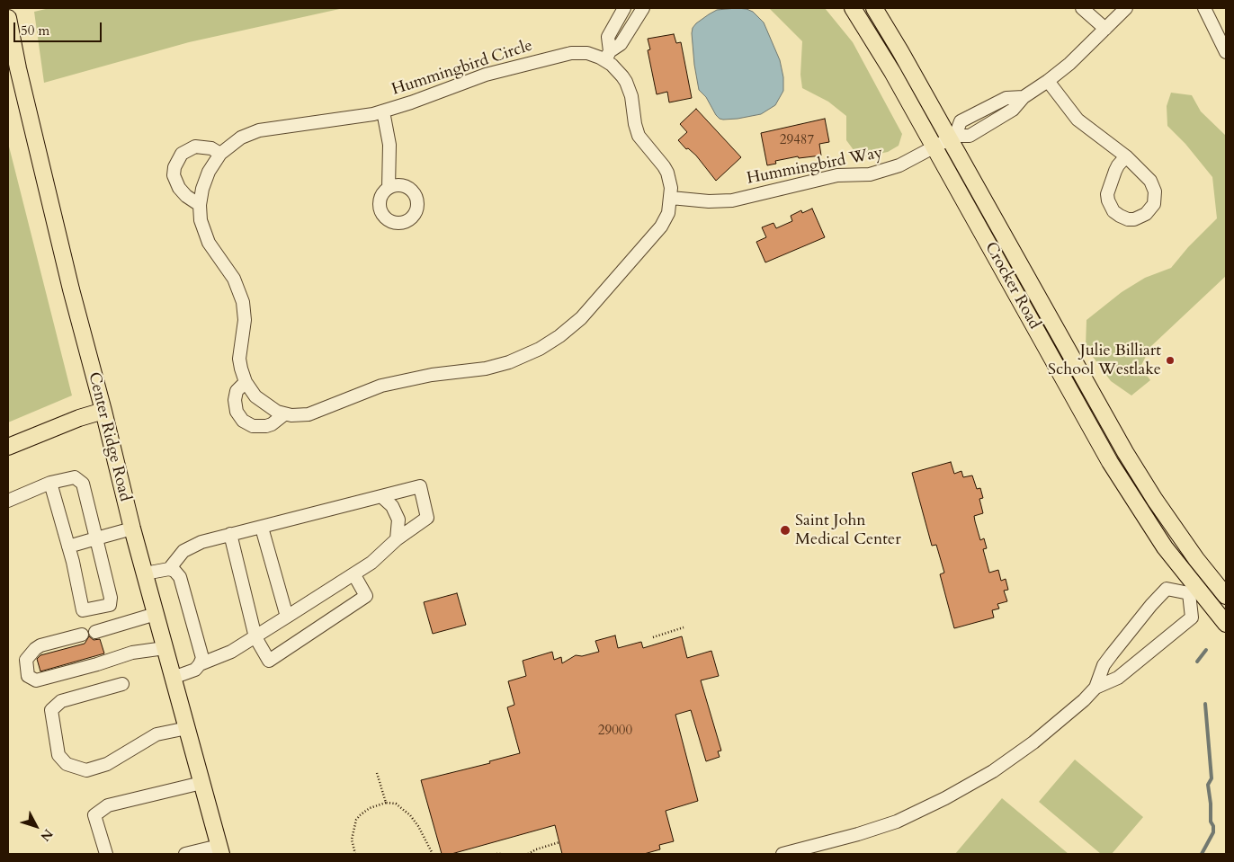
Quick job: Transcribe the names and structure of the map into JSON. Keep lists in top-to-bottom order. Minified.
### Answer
{"streets":{"main road":["Crocker Road","Center Ridge Road"],"street":["Hummingbird Circle","Hummingbird Way"]},"crossings":[["Hummingbird Circle","Hummingbird Way"],["Hummingbird Way","Crocker Road"]],"places":["Julie Billiart School Westlake","Saint John Medical Center"],"house_numbers":["29487","29000"],"scale_bar":"50 m","north":"bottom right"}
